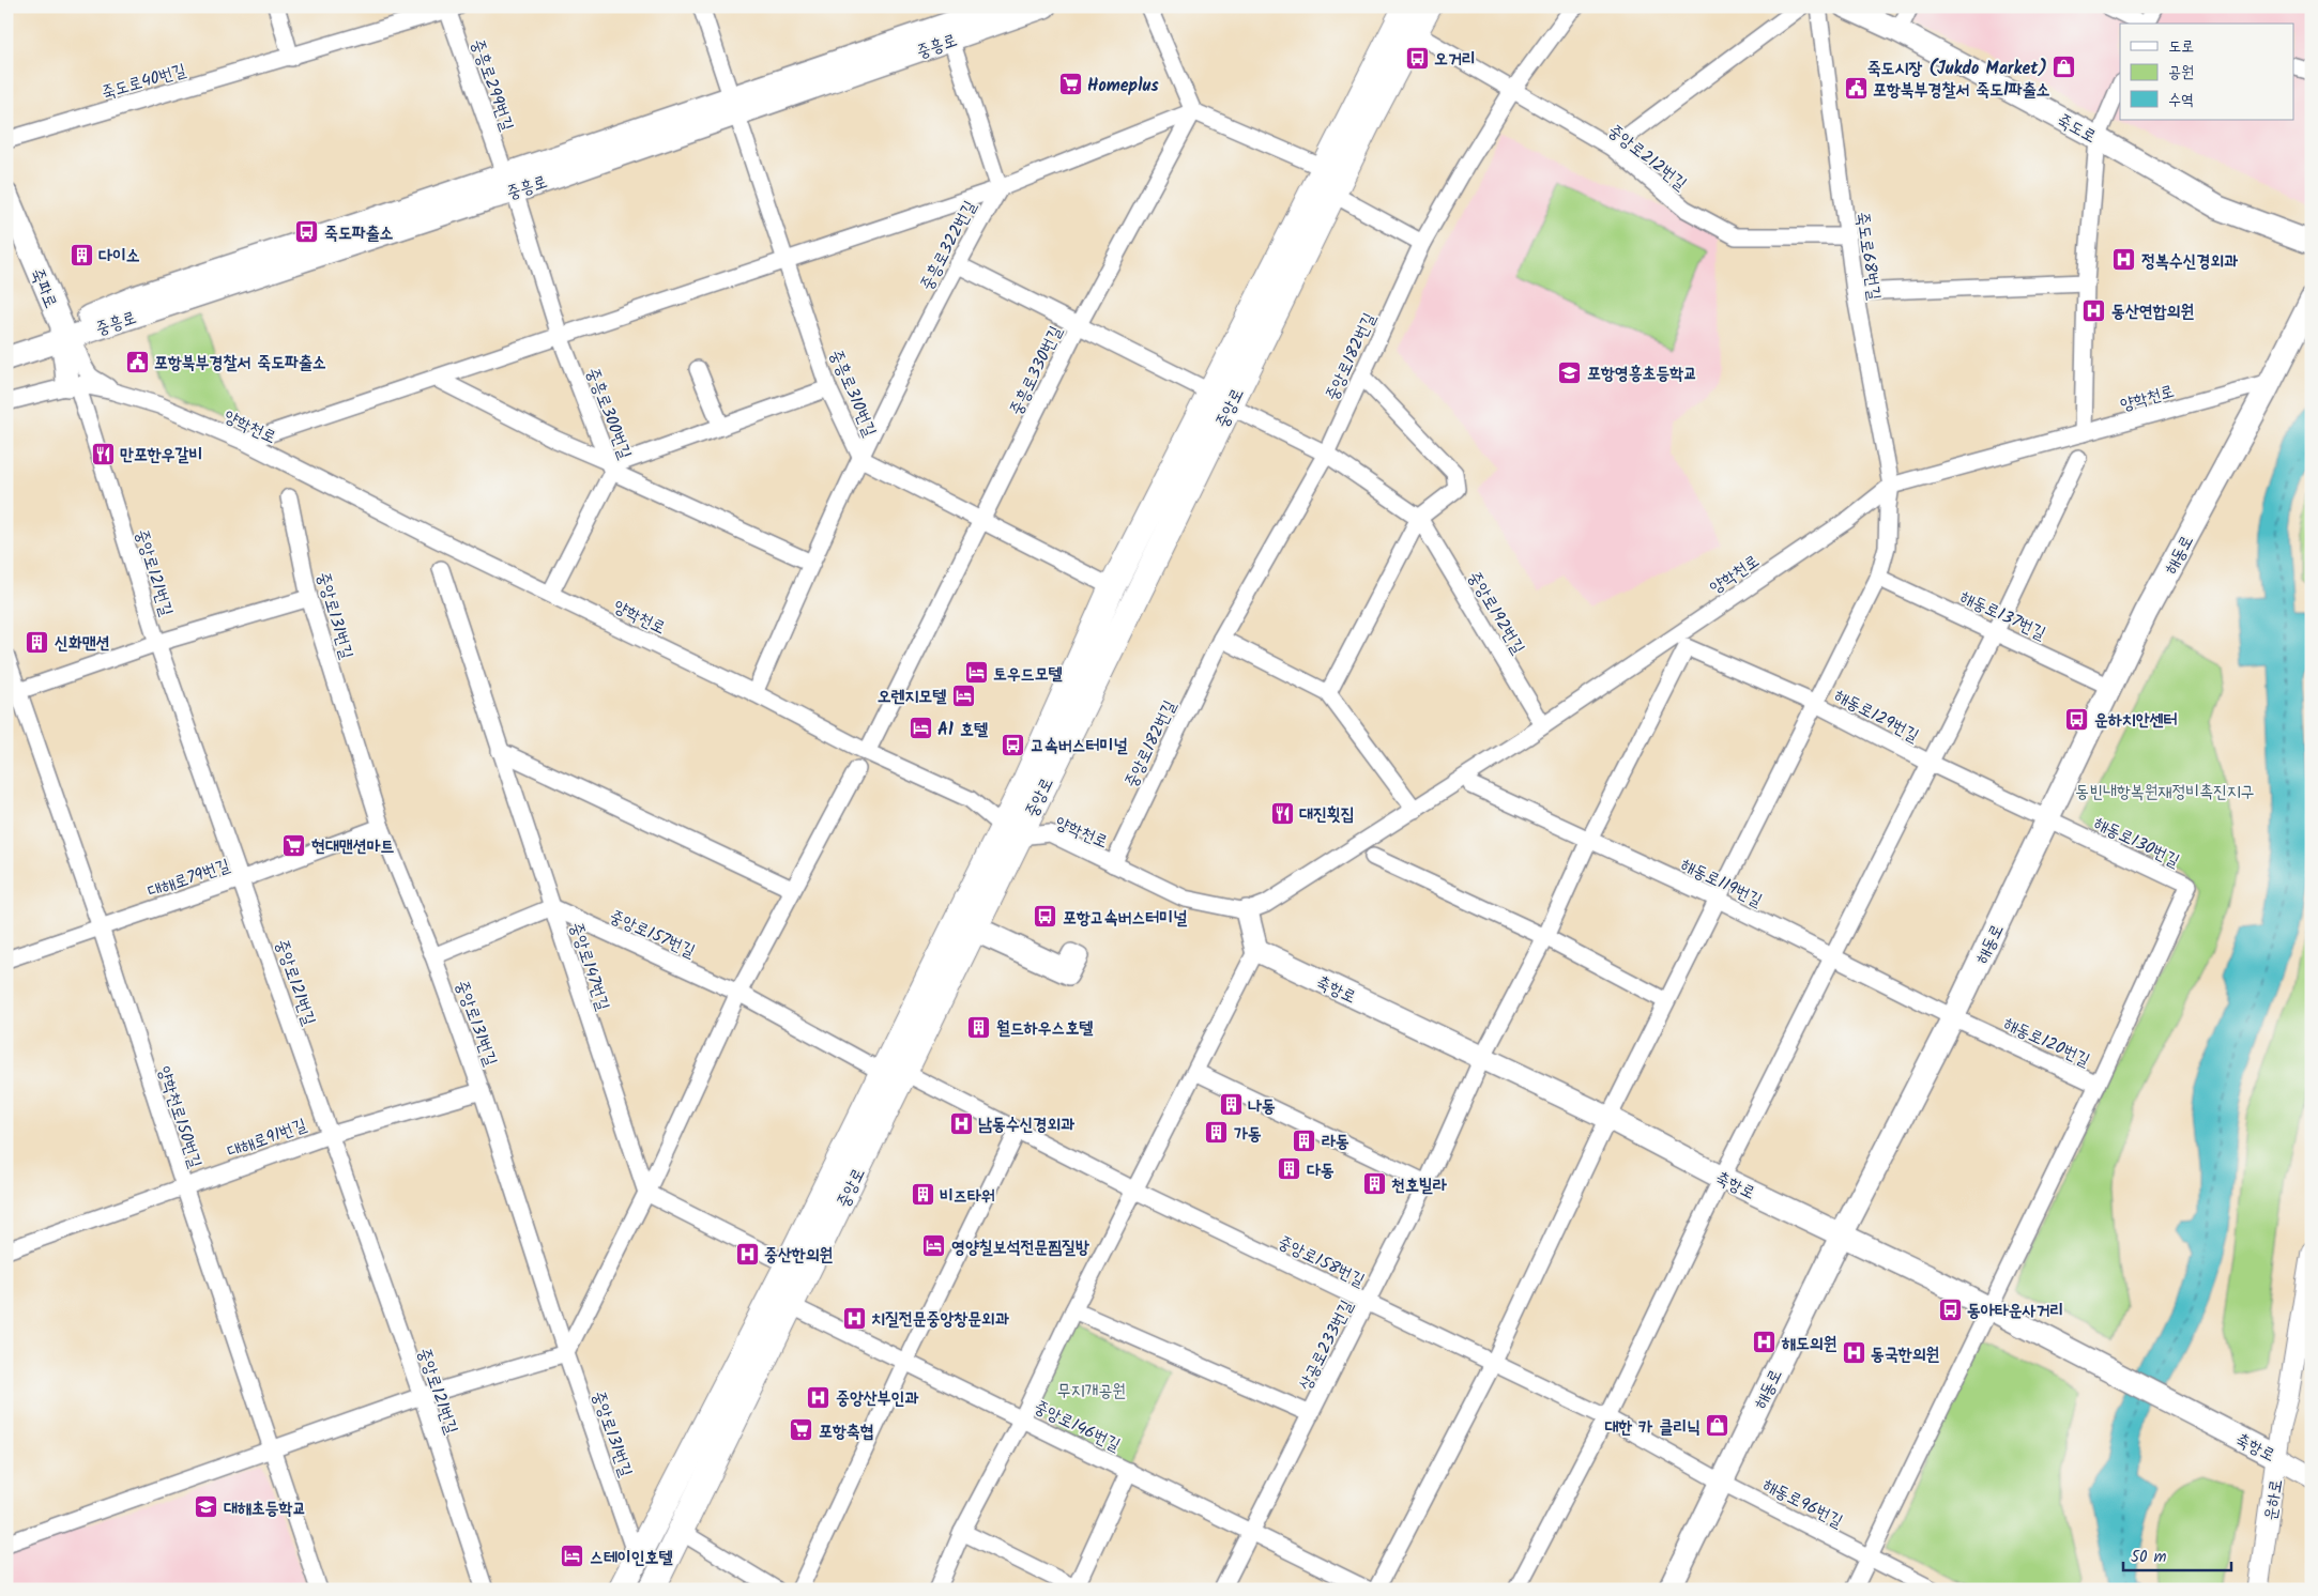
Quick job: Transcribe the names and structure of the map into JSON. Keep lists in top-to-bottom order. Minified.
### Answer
{"streets":{"main road":["중흥로","죽도로","죽파로","중앙로","해동로","축항로"],"street":["죽도로40번길","중흥로299번길","중앙로212번길","중흥로322번길","죽도로68번길","중앙로182번길","중흥로330번길","중흥로310번길","양학천로","중흥로300번길","중앙로121번길","중앙로192번길","해동로137번길","중앙로131번길","해동로129번길","해동로130번길","대해로79번길","해동로119번길","중앙로157번길","중앙로147번길","해동로120번길","양학천로150번길","대해로91번길","중앙로158번길","상공로233번길","중앙로146번길","운하로","해동로96번길"]},"crossings":[["중흥로","중흥로299번길"],["중흥로","죽파로"],["중흥로","중흥로310번길"],["중흥로","중흥로300번길"],["죽도로40번길","중흥로299번길"],["중흥로299번길","중흥로300번길"],["중앙로212번길","죽도로68번길"],["중앙로212번길","중앙로182번길"],["중앙로212번길","중앙로"],["중흥로322번길","중흥로310번길"],["중흥로322번길","중앙로"],["죽도로68번길","양학천로"],["죽도로68번길","해동로137번길"],["죽도로68번길","해동로129번길"],["죽도로68번길","해동로119번길"],["죽도로68번길","축항로"],["죽도로68번길","중앙로158번길"],["죽파로","양학천로"],["죽파로","중앙로121번길"],["중앙로182번길","양학천로"],["중앙로182번길","중앙로192번길"],["중흥로330번길","양학천로"],["중흥로330번길","중앙로"],["중흥로310번길","양학천로"],["중흥로310번길","중흥로300번길"],["양학천로","중앙로"],["양학천로","해동로"],["양학천로","중앙로121번길"],["양학천로","중앙로192번길"],["중앙로","중앙로192번길"],["중앙로","중앙로131번길"],["중앙로","중앙로157번길"],["중앙로","중앙로158번길"],["중앙로","중앙로146번길"],["해동로","해동로137번길"],["해동로","해동로129번길"],["해동로","해동로130번길"],["해동로","해동로119번길"],["해동로","축항로"],["해동로","해동로120번길"],["해동로","중앙로158번길"],["해동로","해동로96번길"],["중앙로121번길","대해로79번길"],["중앙로121번길","대해로91번길"],["중앙로131번길","대해로79번길"],["중앙로131번길","대해로91번길"],["해동로129번길","해동로130번길"],["해동로129번길","해동로119번길"],["해동로130번길","해동로120번길"],["대해로79번길","양학천로150번길"],["해동로119번길","해동로120번길"],["중앙로157번길","중앙로147번길"],["중앙로157번길","중앙로158번길"],["축항로","상공로233번길"],["축항로","운하로"],["양학천로150번길","대해로91번길"],["중앙로158번길","상공로233번길"],["중앙로158번길","해동로96번길"],["상공로233번길","중앙로146번길"]],"parks":["동빈내항복원재정비촉진지구","무지개공원"],"places":{"bus stop":["오거리","죽도파출소","운하치안센터","고속버스터미널","포항고속버스터미널","동아타운사거리"],"shop":["죽도시장 (Jukdo Market)","대한 카 클리닉"],"supermarket":["Homeplus","현대맨션마트","포항축협"],"public building":["포항북부경찰서 죽도1파출소","포항북부경찰서 죽도파출소"],"building":["다이소","신화맨션","월드하우스호텔","나동","가동","라동","다동","천호빌라","비즈타워"],"hospital":["정복수신경외과","동산연합의원","남동수신경외과","중산한의원","치질전문중앙창문외과","해도의원","동국한의원","중앙산부인과"],"school or university":["포항영흥초등학교","대해초등학교"],"restaurant":["만포한우갈비","대진횟집"],"hotel":["토우드모텔","오렌지모텔","A1 호텔","영양칠보석전문찜질방","스테이인호텔"]},"legend":["도로","공원","수역"],"scale_bar":"50 m"}
